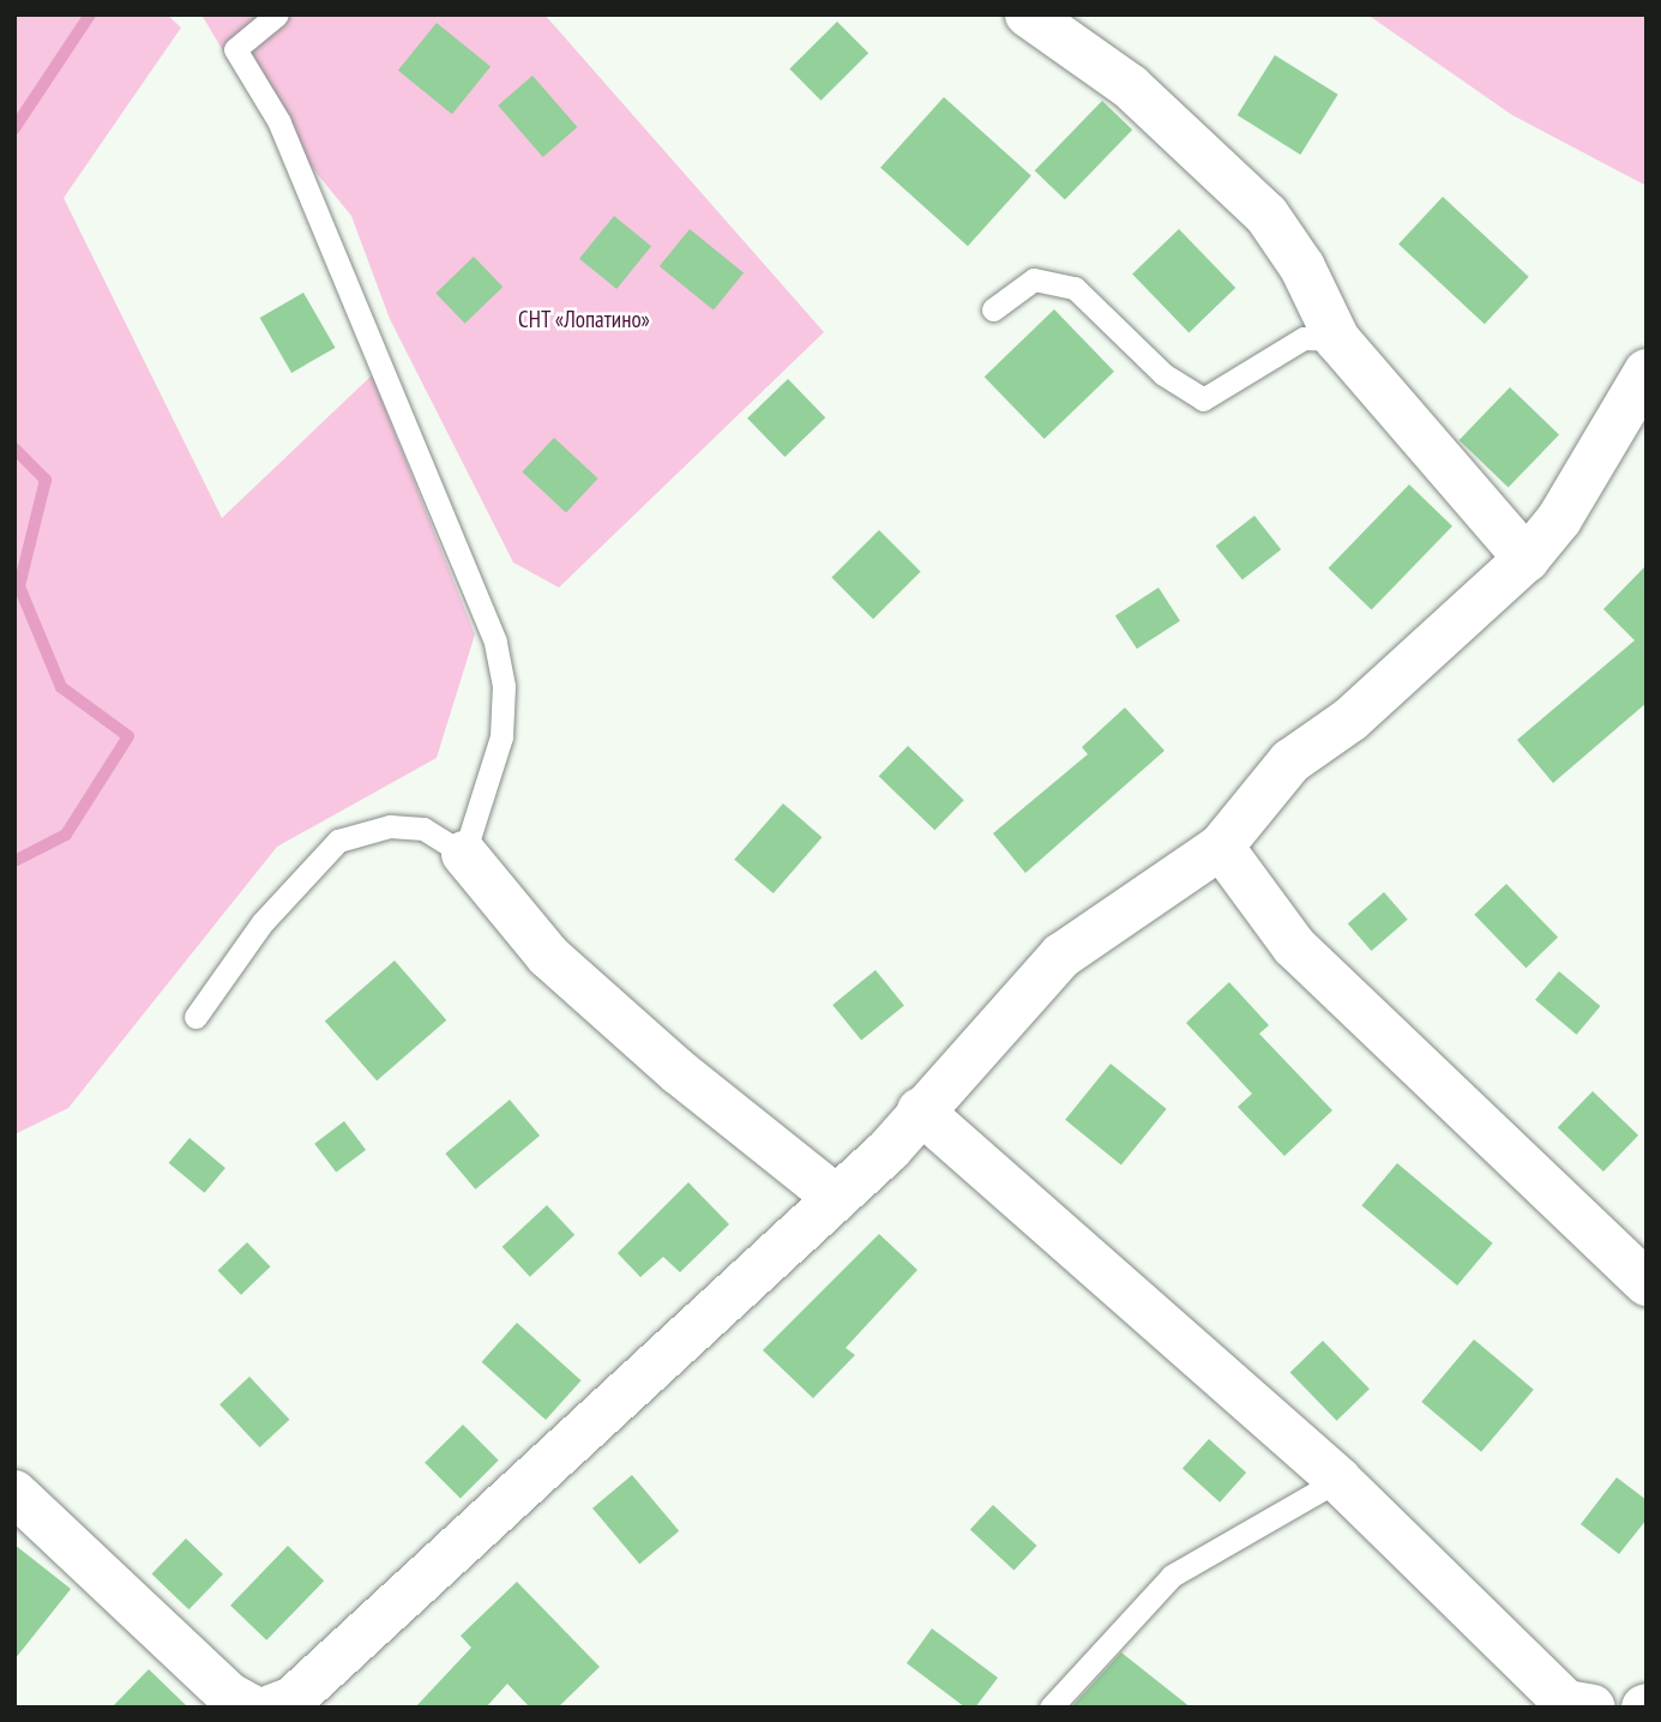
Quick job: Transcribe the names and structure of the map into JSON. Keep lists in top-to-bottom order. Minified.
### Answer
{"parks":["СНТ «Лопатино»"]}
